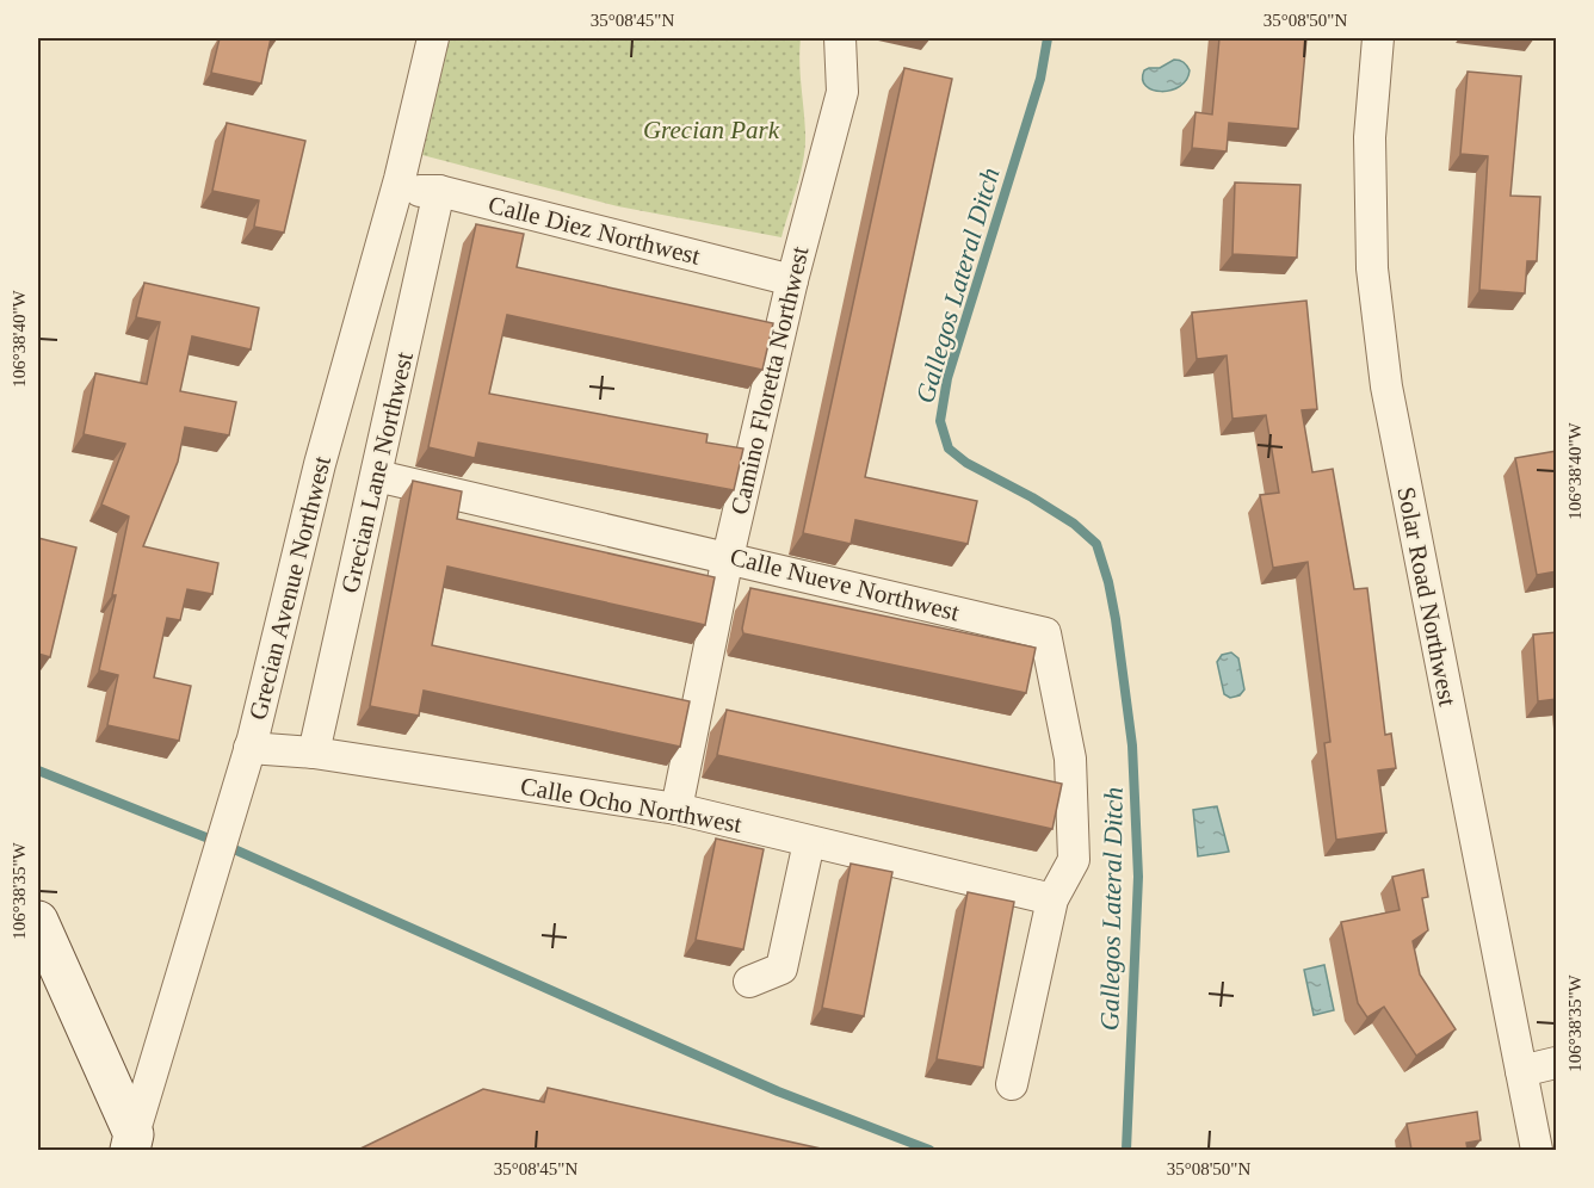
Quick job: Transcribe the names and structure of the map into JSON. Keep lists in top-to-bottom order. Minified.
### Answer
{"streets":{"street":["Calle Diez Northwest","Camino Floretta Northwest","Grecian Lane Northwest","Calle Nueve Northwest","Grecian Avenue Northwest","Solar Road Northwest","Calle Ocho Northwest"]},"crossings":[["Calle Diez Northwest","Camino Floretta Northwest"],["Calle Diez Northwest","Grecian Lane Northwest"],["Calle Diez Northwest","Grecian Avenue Northwest"],["Camino Floretta Northwest","Calle Nueve Northwest"],["Camino Floretta Northwest","Calle Ocho Northwest"],["Grecian Lane Northwest","Calle Nueve Northwest"],["Grecian Lane Northwest","Calle Ocho Northwest"],["Calle Nueve Northwest","Calle Ocho Northwest"],["Grecian Avenue Northwest","Calle Ocho Northwest"]],"water":["Gallegos Lateral Ditch"],"parks":["Grecian Park"],"coordinates":["35°08'45\"N","35°08'50\"N","106°38'40\"W","106°38'35\"W"]}
